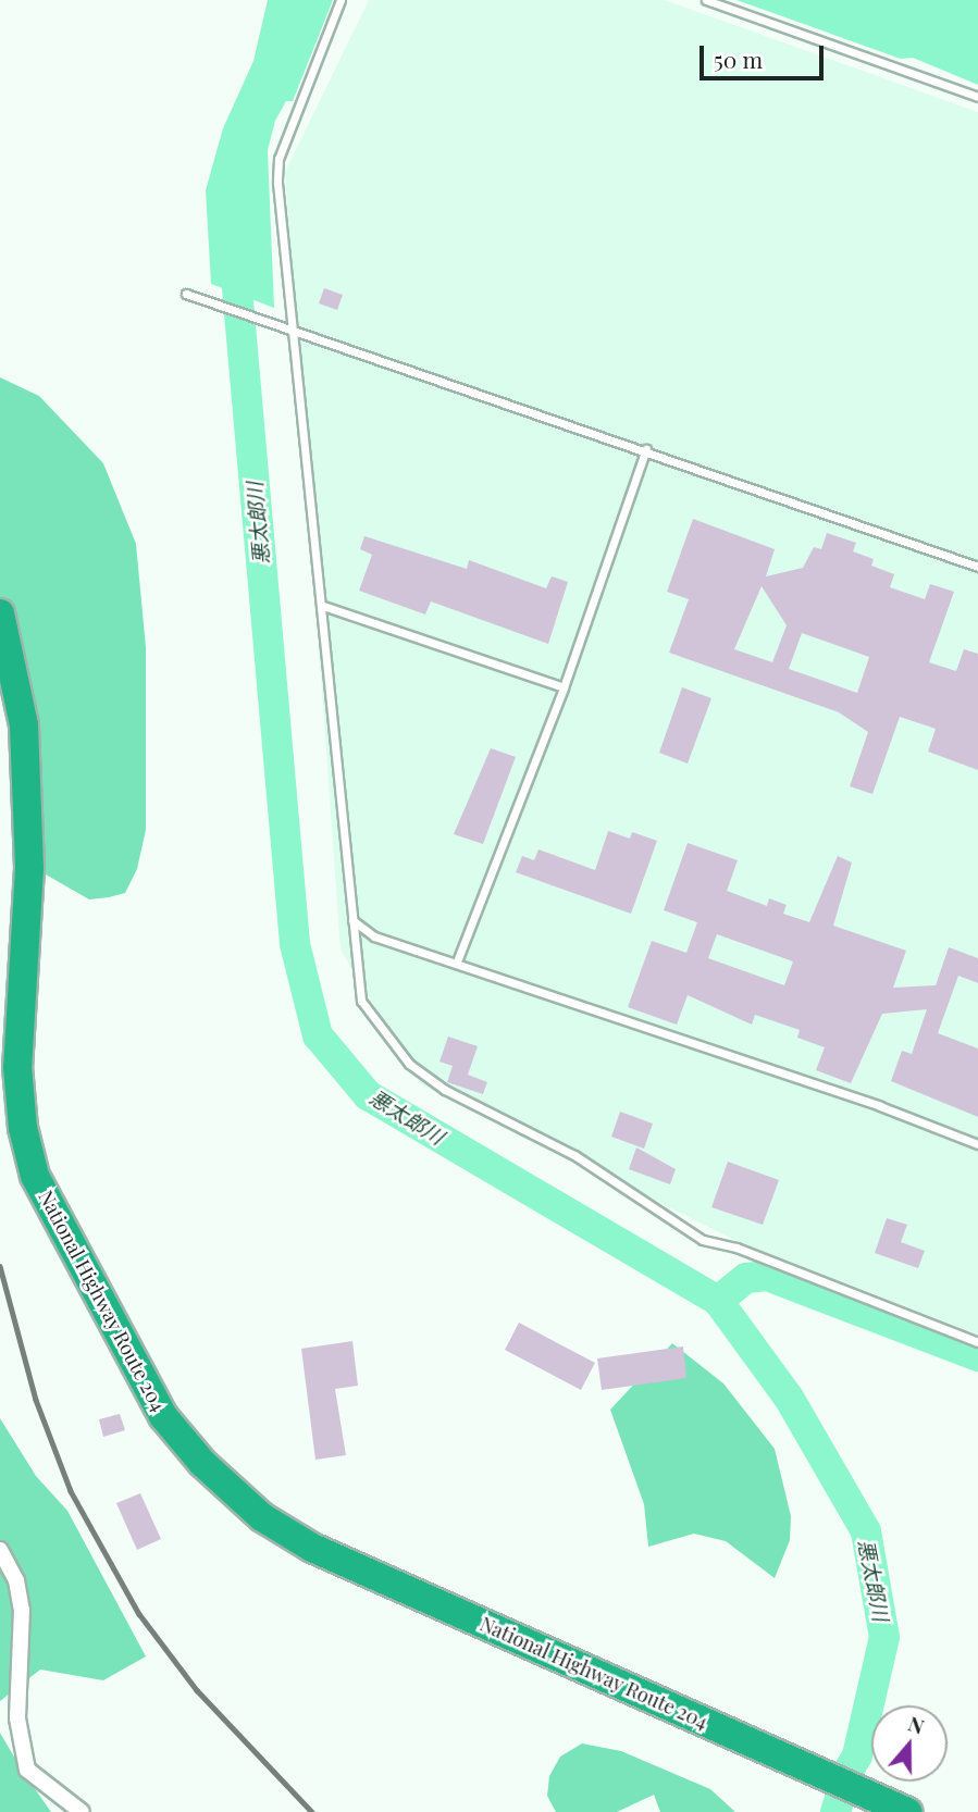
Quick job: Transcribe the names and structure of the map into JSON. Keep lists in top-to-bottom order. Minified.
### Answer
{"streets":{"highway":["National Highway Route 204"]},"water":["悪太郎川"],"scale_bar":"50 m","north":"top"}
